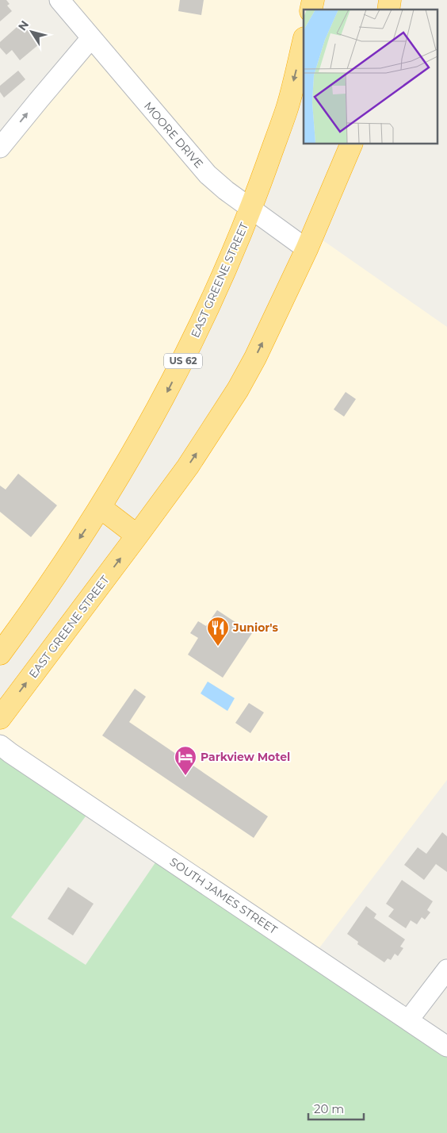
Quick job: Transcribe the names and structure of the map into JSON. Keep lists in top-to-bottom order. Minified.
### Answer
{"streets":{"highway":["EAST GREENE STREET","US 62"],"street":["MOORE DRIVE","SOUTH JAMES STREET"]},"crossings":[["MOORE DRIVE","EAST GREENE STREET"]],"places":{"restaurant":["Junior's"],"hotel":["Parkview Motel"]},"scale_bar":"20 m","north":"top left"}
